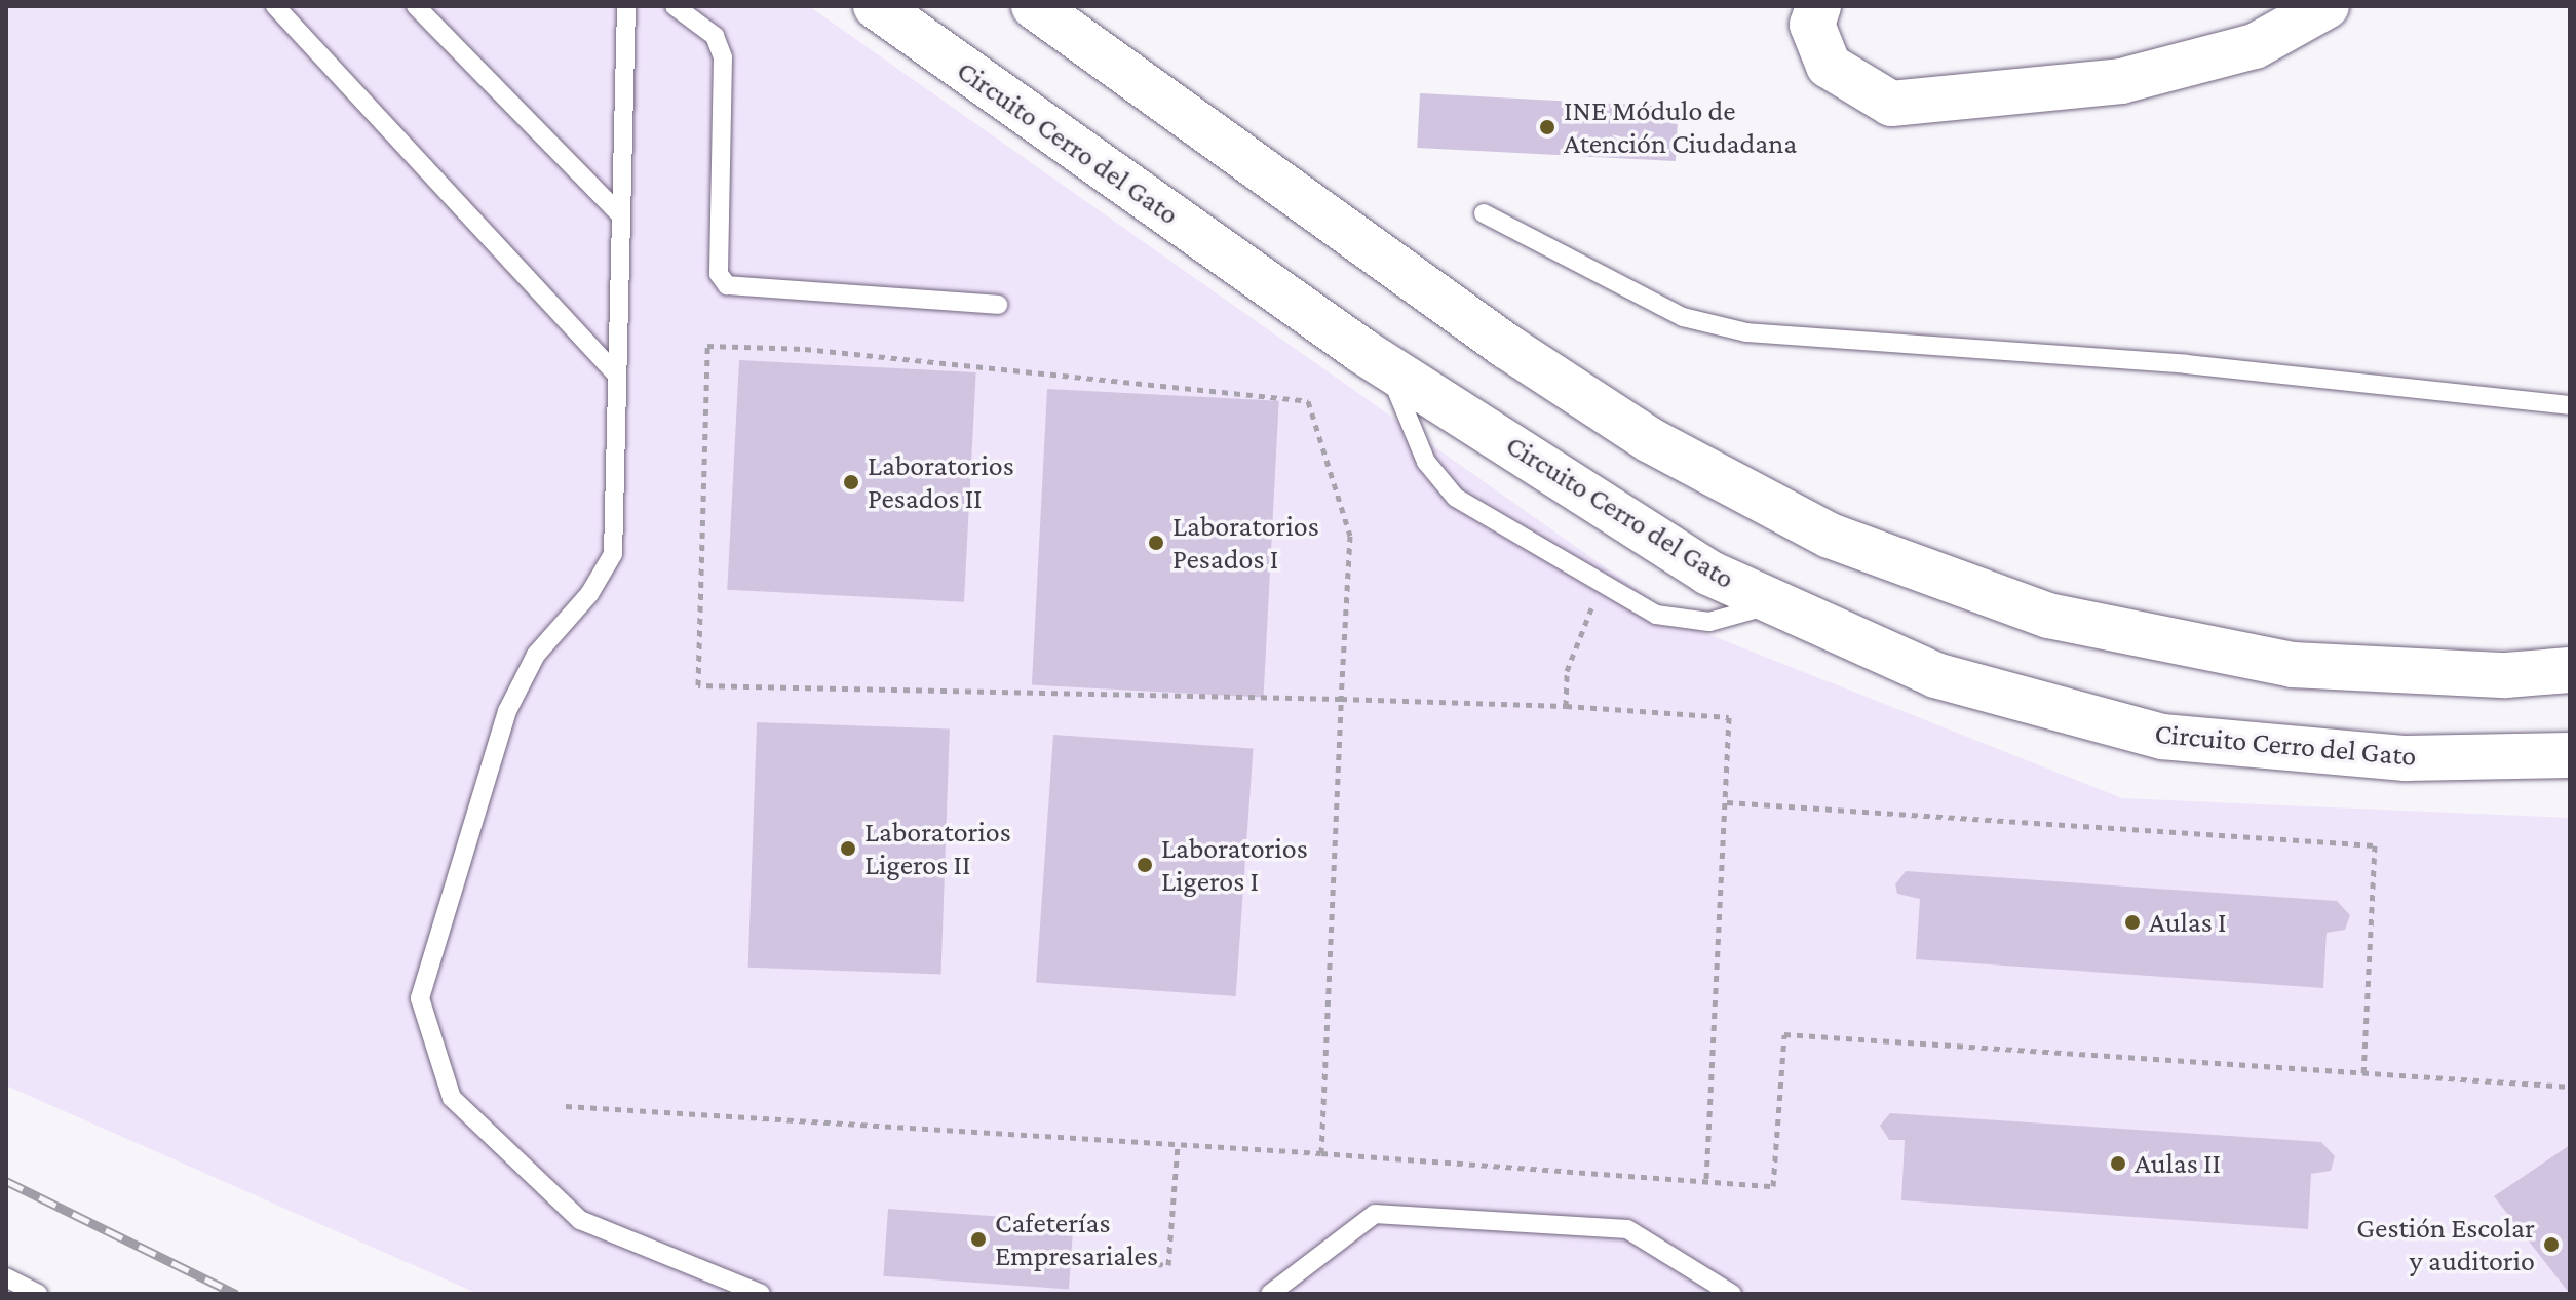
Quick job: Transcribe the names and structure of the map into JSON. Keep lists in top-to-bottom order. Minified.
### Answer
{"streets":{"street":["Circuito Cerro del Gato"]},"places":["INE Módulo de Atención Ciudadana","Laboratorios Pesados II","Laboratorios Pesados I","Laboratorios Ligeros II","Laboratorios Ligeros I","Aulas I","Aulas II","Cafeterías Empresariales","Gestión Escolar y auditorio"]}
